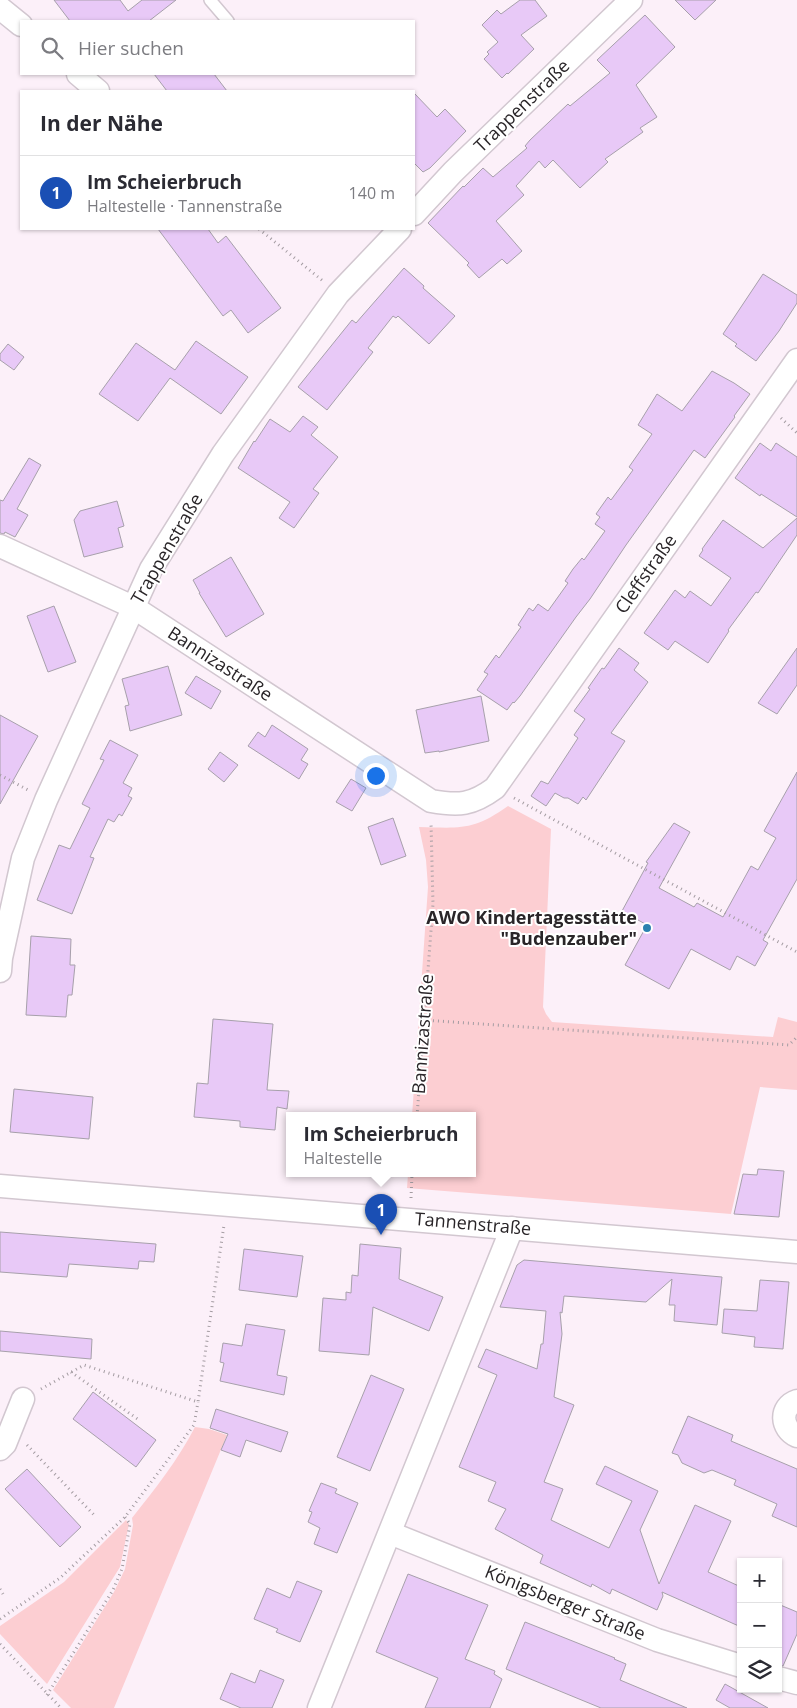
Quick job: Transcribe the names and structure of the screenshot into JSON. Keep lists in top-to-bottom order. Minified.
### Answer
{"streets":{"street":["Trappenstraße","Cleffstraße","Bannizastraße","Tannenstraße","Königsberger Straße"]},"crossings":[["Trappenstraße","Bannizastraße"],["Cleffstraße","Bannizastraße"]],"places":["AWO Kindertagesstätte \"Budenzauber\""],"page":{"search":"Hier suchen","heading":"In der Nähe","list":[{"mark":"1","name":"Im Scheierbruch","note":"Haltestelle · Tannenstraße","value":"140 m"}],"popup":["Im Scheierbruch","Haltestelle"],"pins":"1","map_buttons":["+","−"]}}
